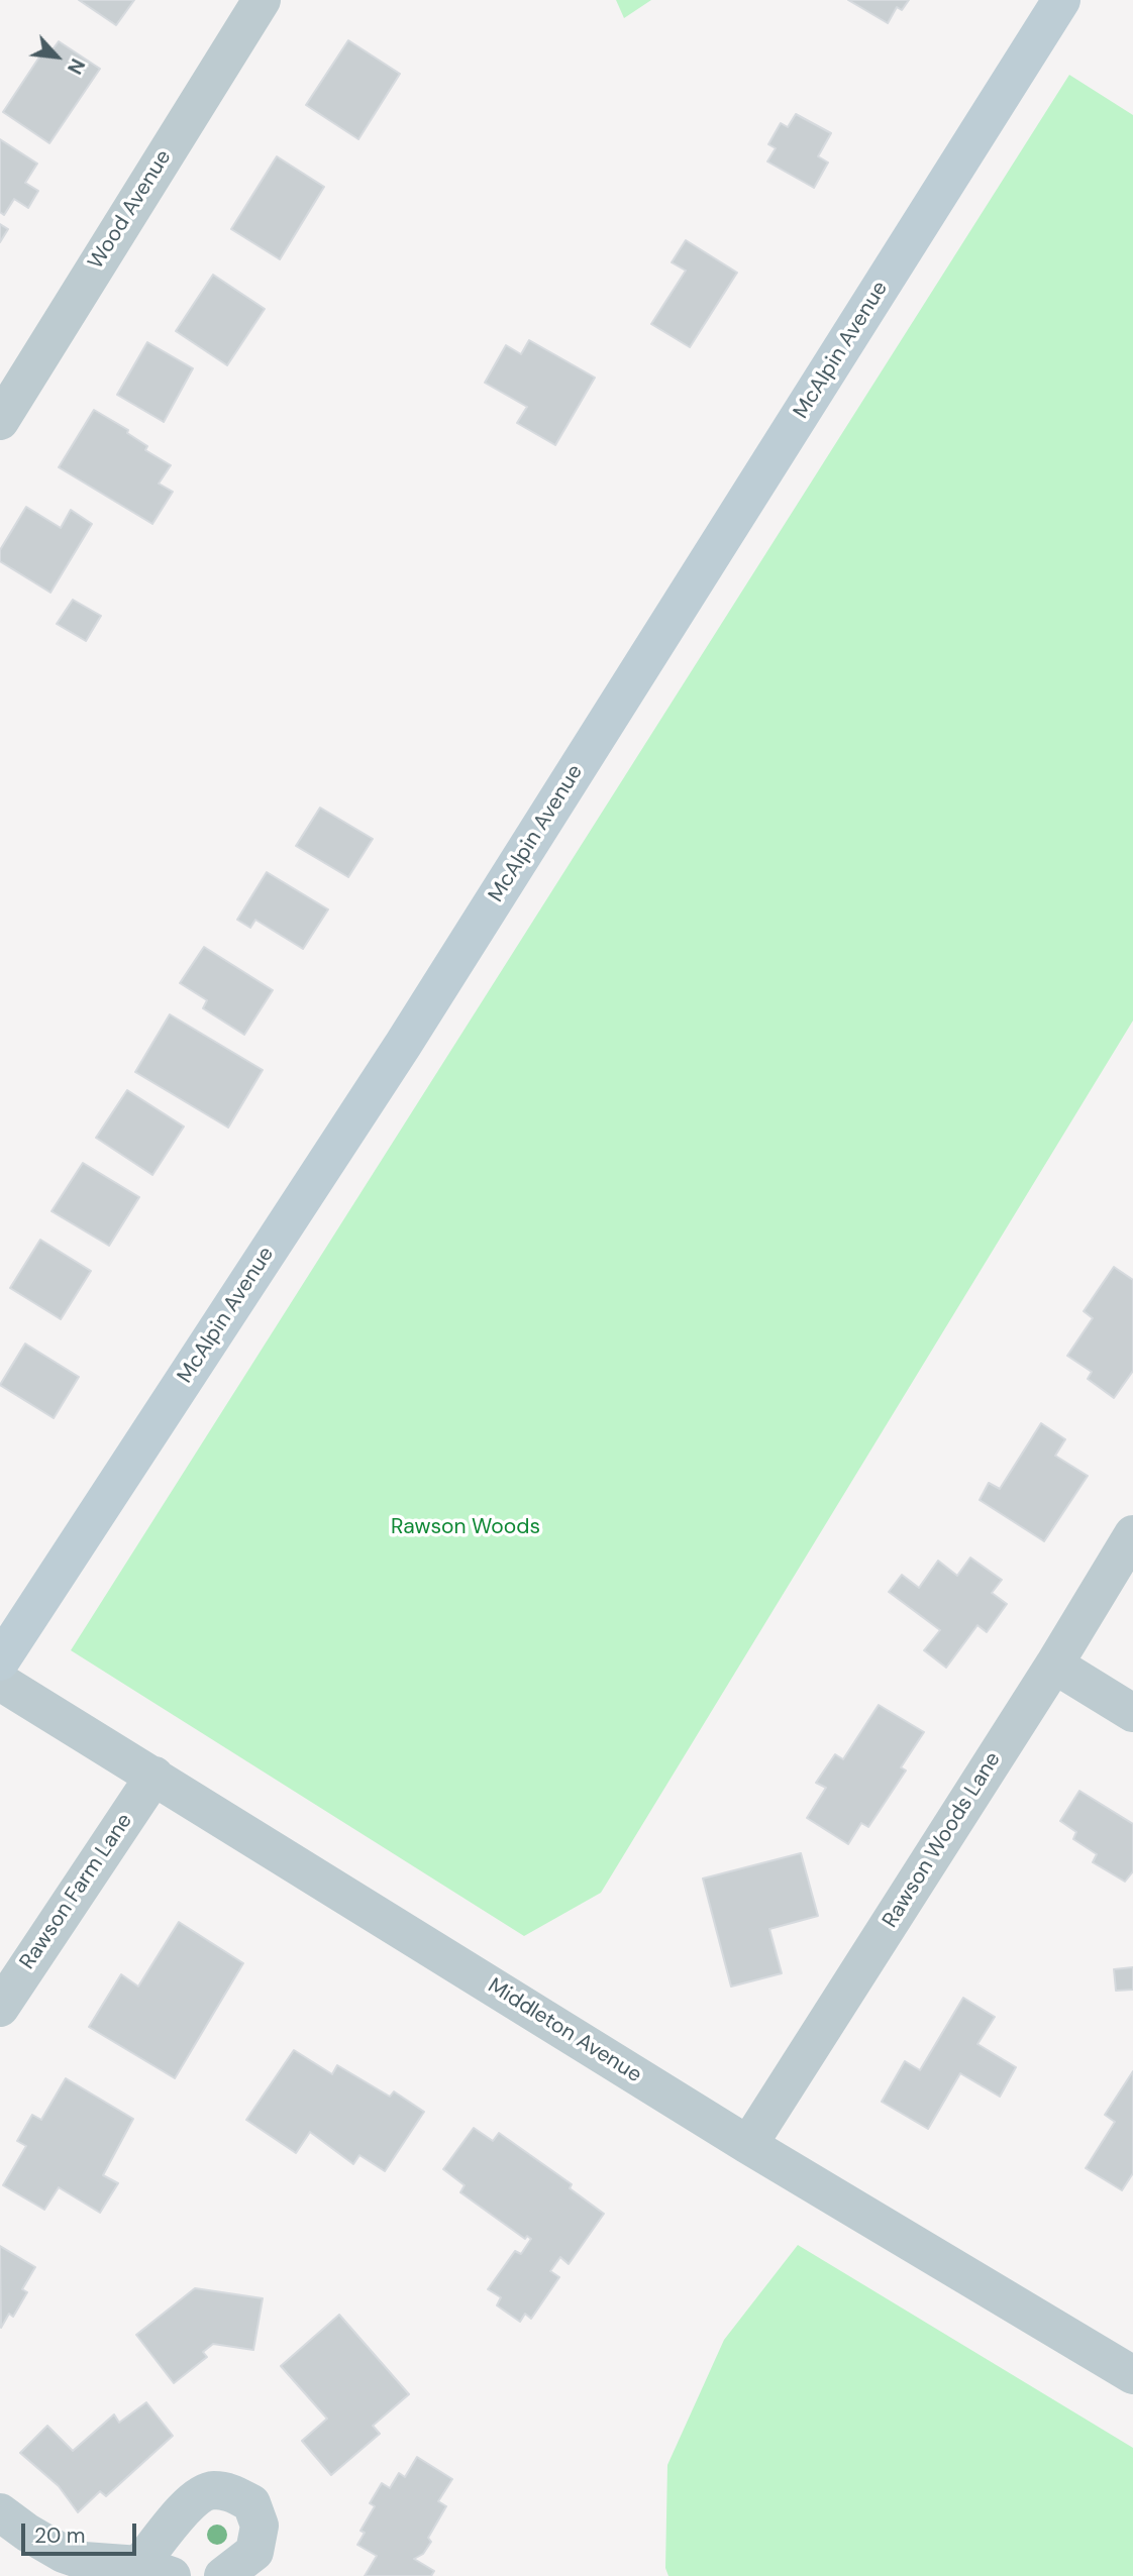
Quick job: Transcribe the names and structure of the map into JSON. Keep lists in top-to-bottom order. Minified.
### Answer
{"streets":{"street":["Wood Avenue","McAlpin Avenue","Rawson Woods Lane","Rawson Farm Lane","Middleton Avenue"]},"crossings":[["Rawson Woods Lane","Middleton Avenue"],["Rawson Farm Lane","Middleton Avenue"]],"parks":["Rawson Woods"],"scale_bar":"20 m","north":"bottom right"}
